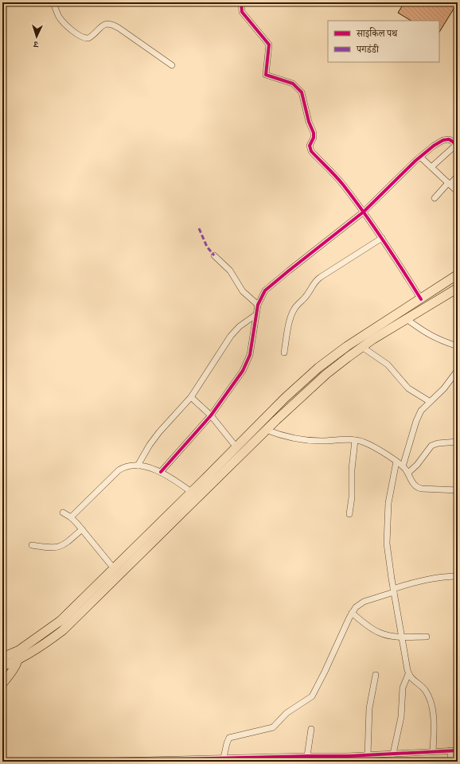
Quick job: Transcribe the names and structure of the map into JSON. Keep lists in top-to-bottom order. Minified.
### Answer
{"legend":["साइकिल पथ","पगडंडी"],"north":"bottom"}
